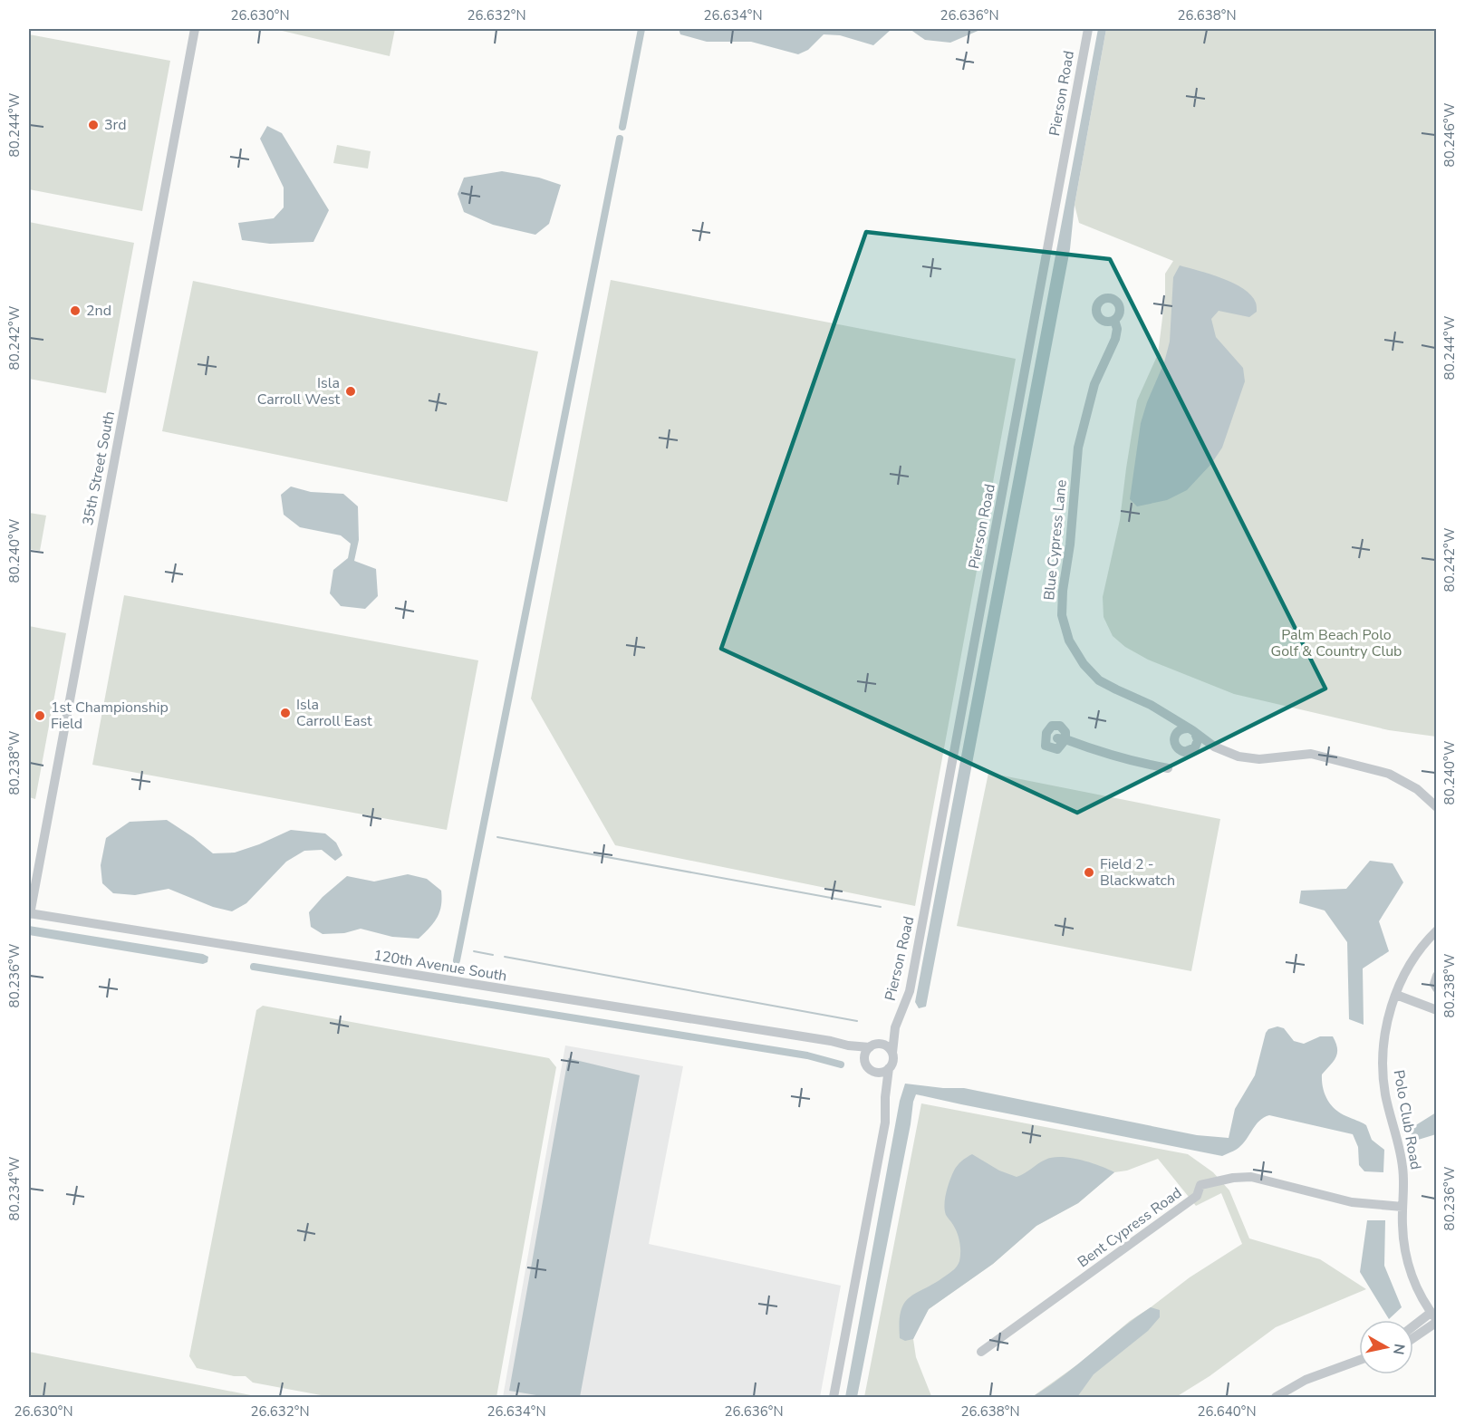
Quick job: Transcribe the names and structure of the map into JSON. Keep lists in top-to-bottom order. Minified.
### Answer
{"streets":{"street":["Pierson Road","35th Street South","Blue Cypress Lane","120th Avenue South","Polo Club Road","Bent Cypress Road"]},"crossings":[["Pierson Road","120th Avenue South"],["35th Street South","120th Avenue South"],["Polo Club Road","Bent Cypress Road"]],"parks":["Palm Beach Polo Golf & Country Club"],"places":["3rd","2nd","Isla Carroll West","Isla Carroll East","1st Championship Field","Field 2 - Blackwatch"],"north":"right","coordinates":["26.630°N","26.632°N","26.634°N","26.636°N","26.638°N","80.244°W","80.246°W","80.242°W","80.240°W","80.238°W","80.236°W","80.234°W","26.640°N"]}
